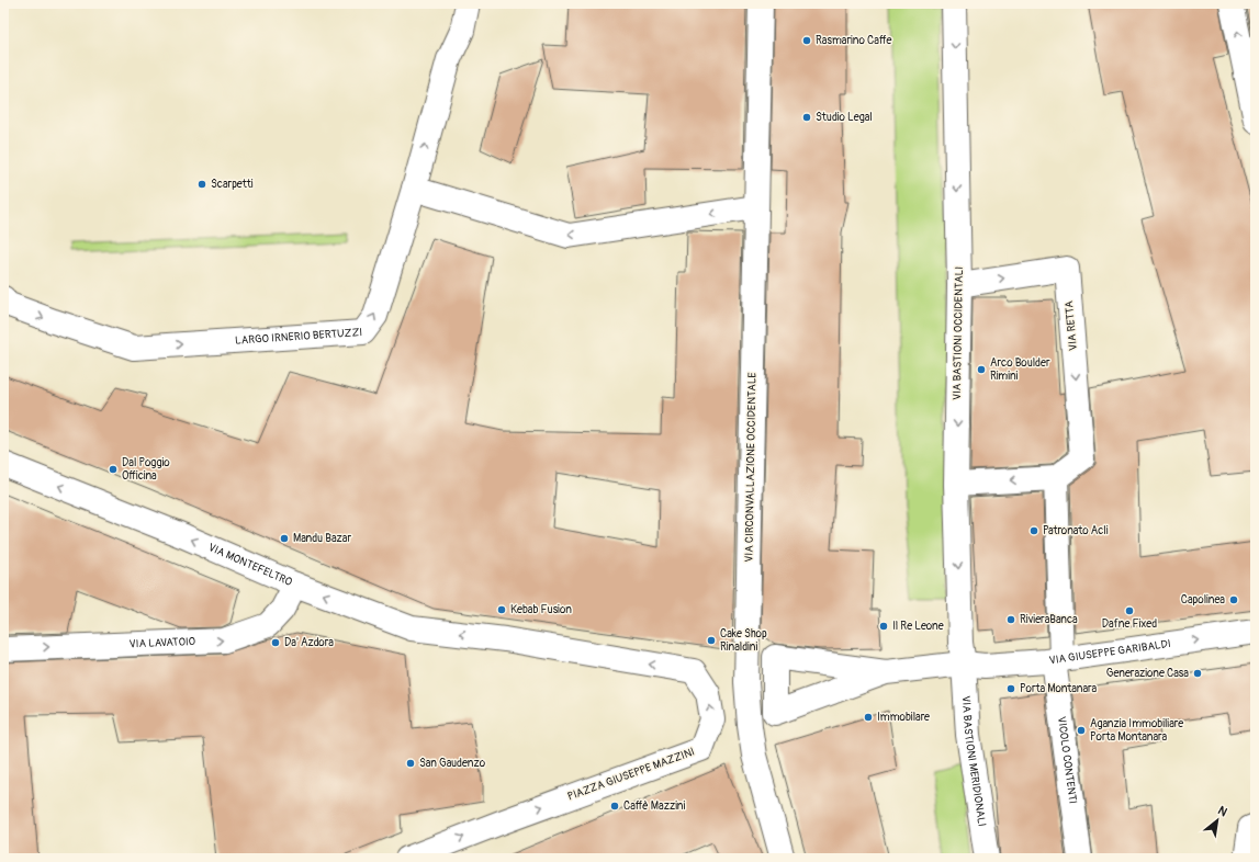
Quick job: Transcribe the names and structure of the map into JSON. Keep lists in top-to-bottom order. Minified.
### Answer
{"streets":{"street":["VIA RETTA","VIA BASTIONI OCCIDENTALI","LARGO IRNERIO BERTUZZI","VIA CIRCONVALLAZIONE OCCIDENTALE","VIA MONTEFELTRO","VIA LAVATOIO","VIA GIUSEPPE GARIBALDI","VICOLO CONTENTI","VIA BASTIONI MERIDIONALI","PIAZZA GIUSEPPE MAZZINI"]},"crossings":[["VIA RETTA","VIA BASTIONI OCCIDENTALI"],["VIA BASTIONI OCCIDENTALI","VIA GIUSEPPE GARIBALDI"],["VIA BASTIONI OCCIDENTALI","VIA BASTIONI MERIDIONALI"],["VIA MONTEFELTRO","VIA LAVATOIO"],["VIA MONTEFELTRO","PIAZZA GIUSEPPE MAZZINI"],["VIA GIUSEPPE GARIBALDI","VICOLO CONTENTI"],["VIA GIUSEPPE GARIBALDI","VIA BASTIONI MERIDIONALI"]],"one_way":["VIA BASTIONI OCCIDENTALI","VIA MONTEFELTRO","VIA LAVATOIO","VIA GIUSEPPE GARIBALDI"],"places":["Rasmarino Caffe","Studio Legal","Scarpetti","Arco Boulder Rimini","Dal Poggio Officina","Patronato Acli","Mandu Bazar","Capolinea","Kebab Fusion","Dafne Fixed","RivieraBanca","Il Re Leone","Cake Shop Rinaldini","Da' Azdora","Generazione Casa","Porta Montanara","Immobilare","Aganzia Immobiliare Porta Montanara","San Gaudenzo","Caffè Mazzini"],"north":"top right"}
